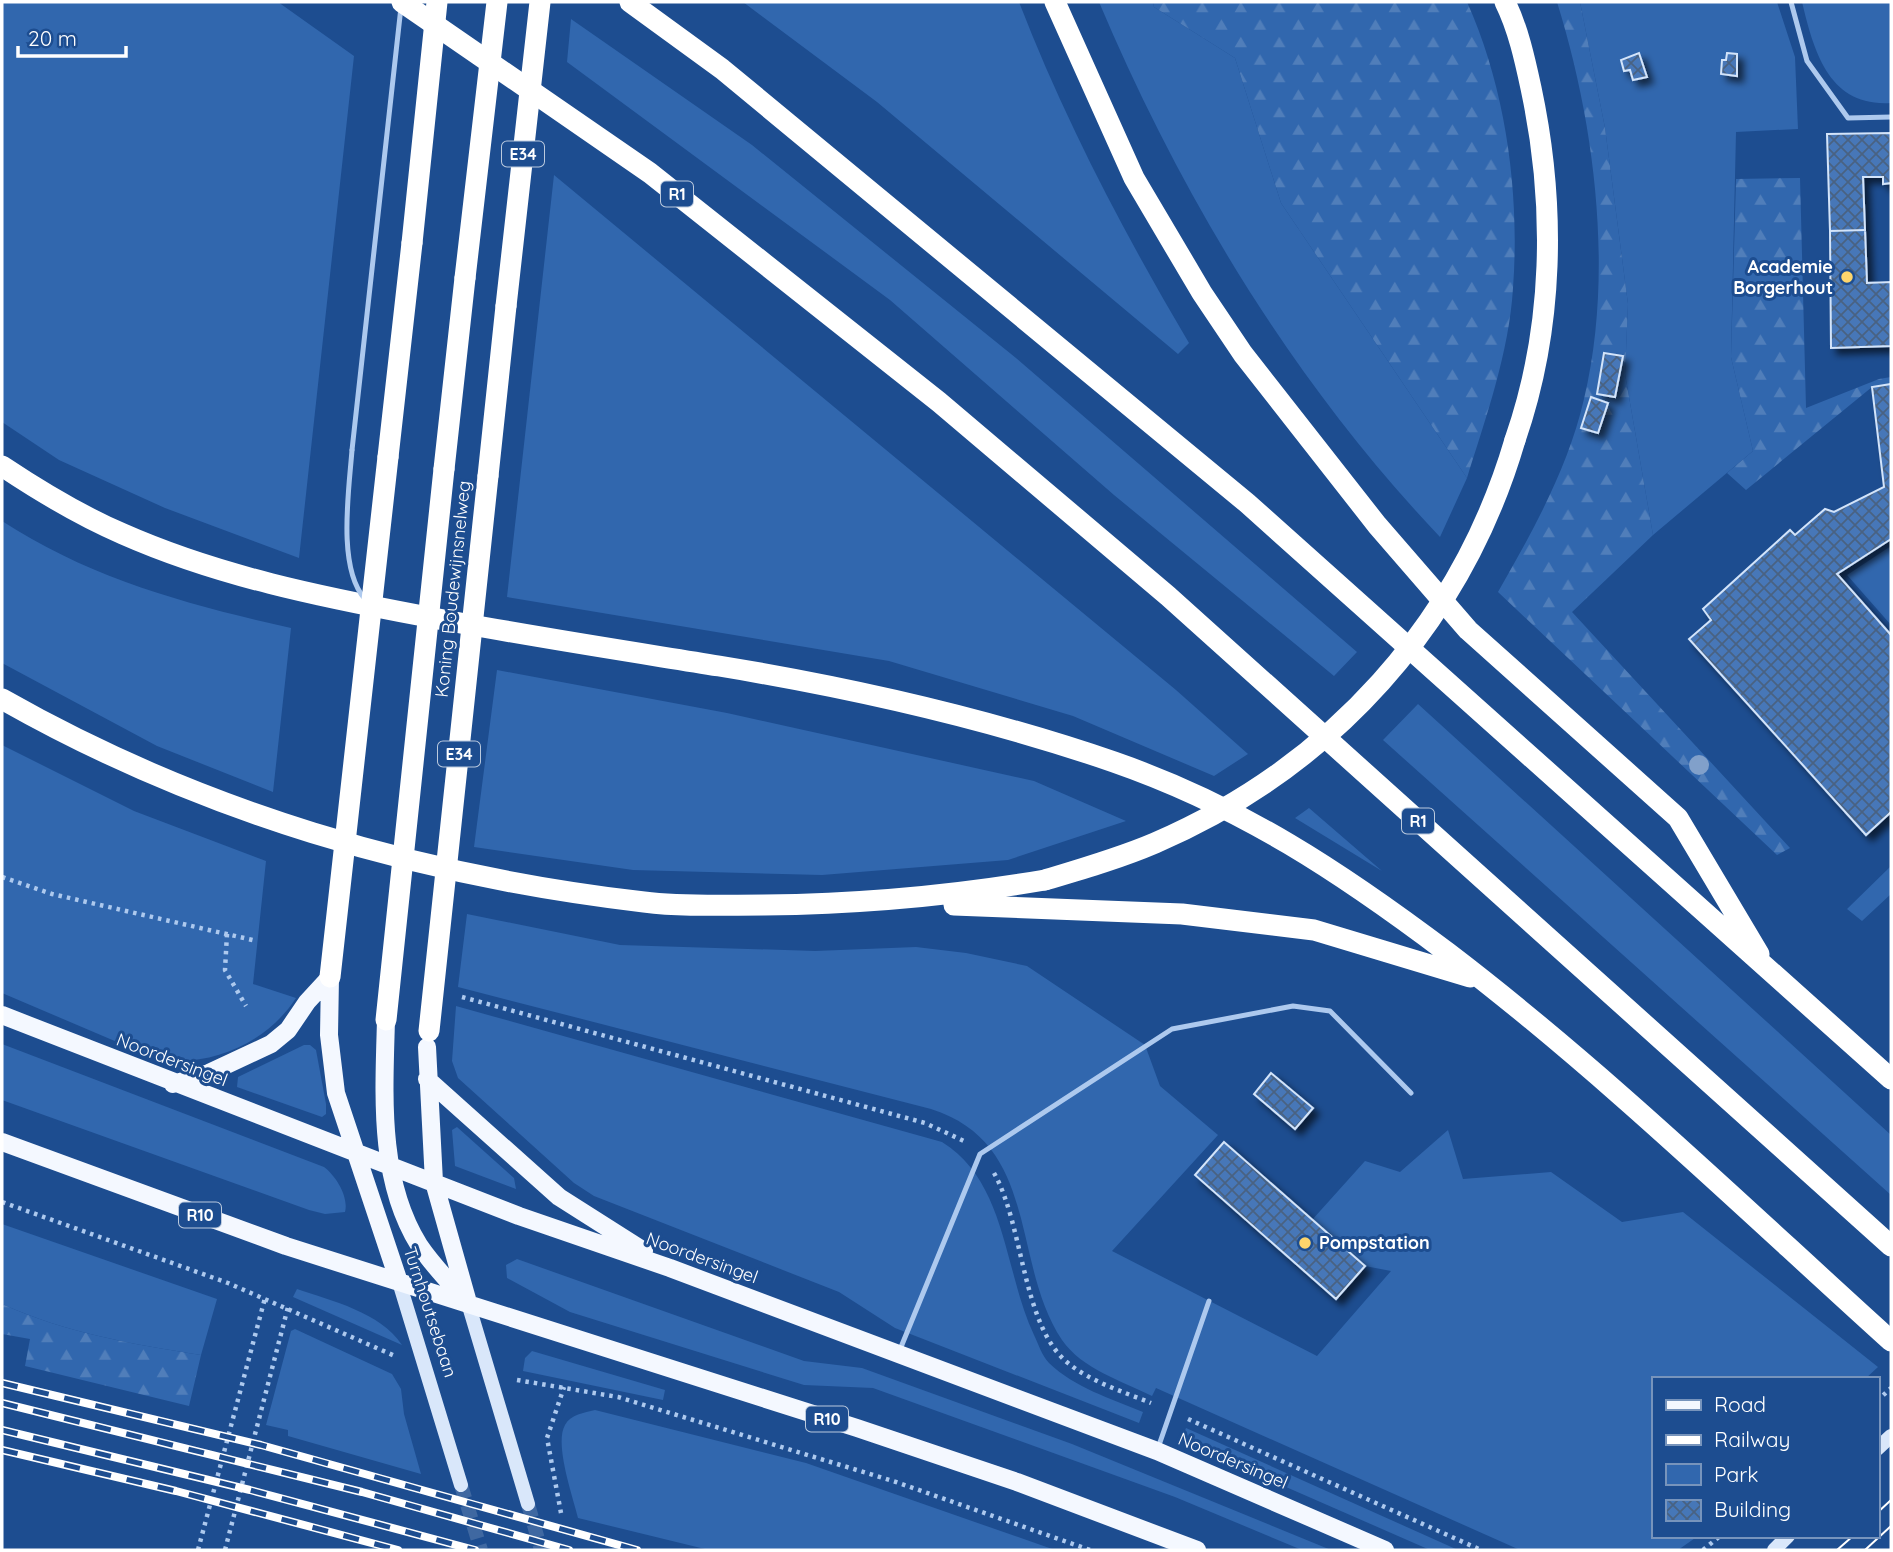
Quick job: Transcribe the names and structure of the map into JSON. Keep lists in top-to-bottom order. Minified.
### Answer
{"streets":{"highway":["E34","R1","Koning Boudewijnsnelweg"],"main road":["Noordersingel","R10","Turnhoutsebaan"]},"crossings":[["E34","Noordersingel"],["Koning Boudewijnsnelweg","Noordersingel"],["Noordersingel","Turnhoutsebaan"],["R10","Turnhoutsebaan"]],"places":["Academie Borgerhout","Pompstation"],"legend":["Road","Railway","Park","Building"],"scale_bar":"20 m"}
